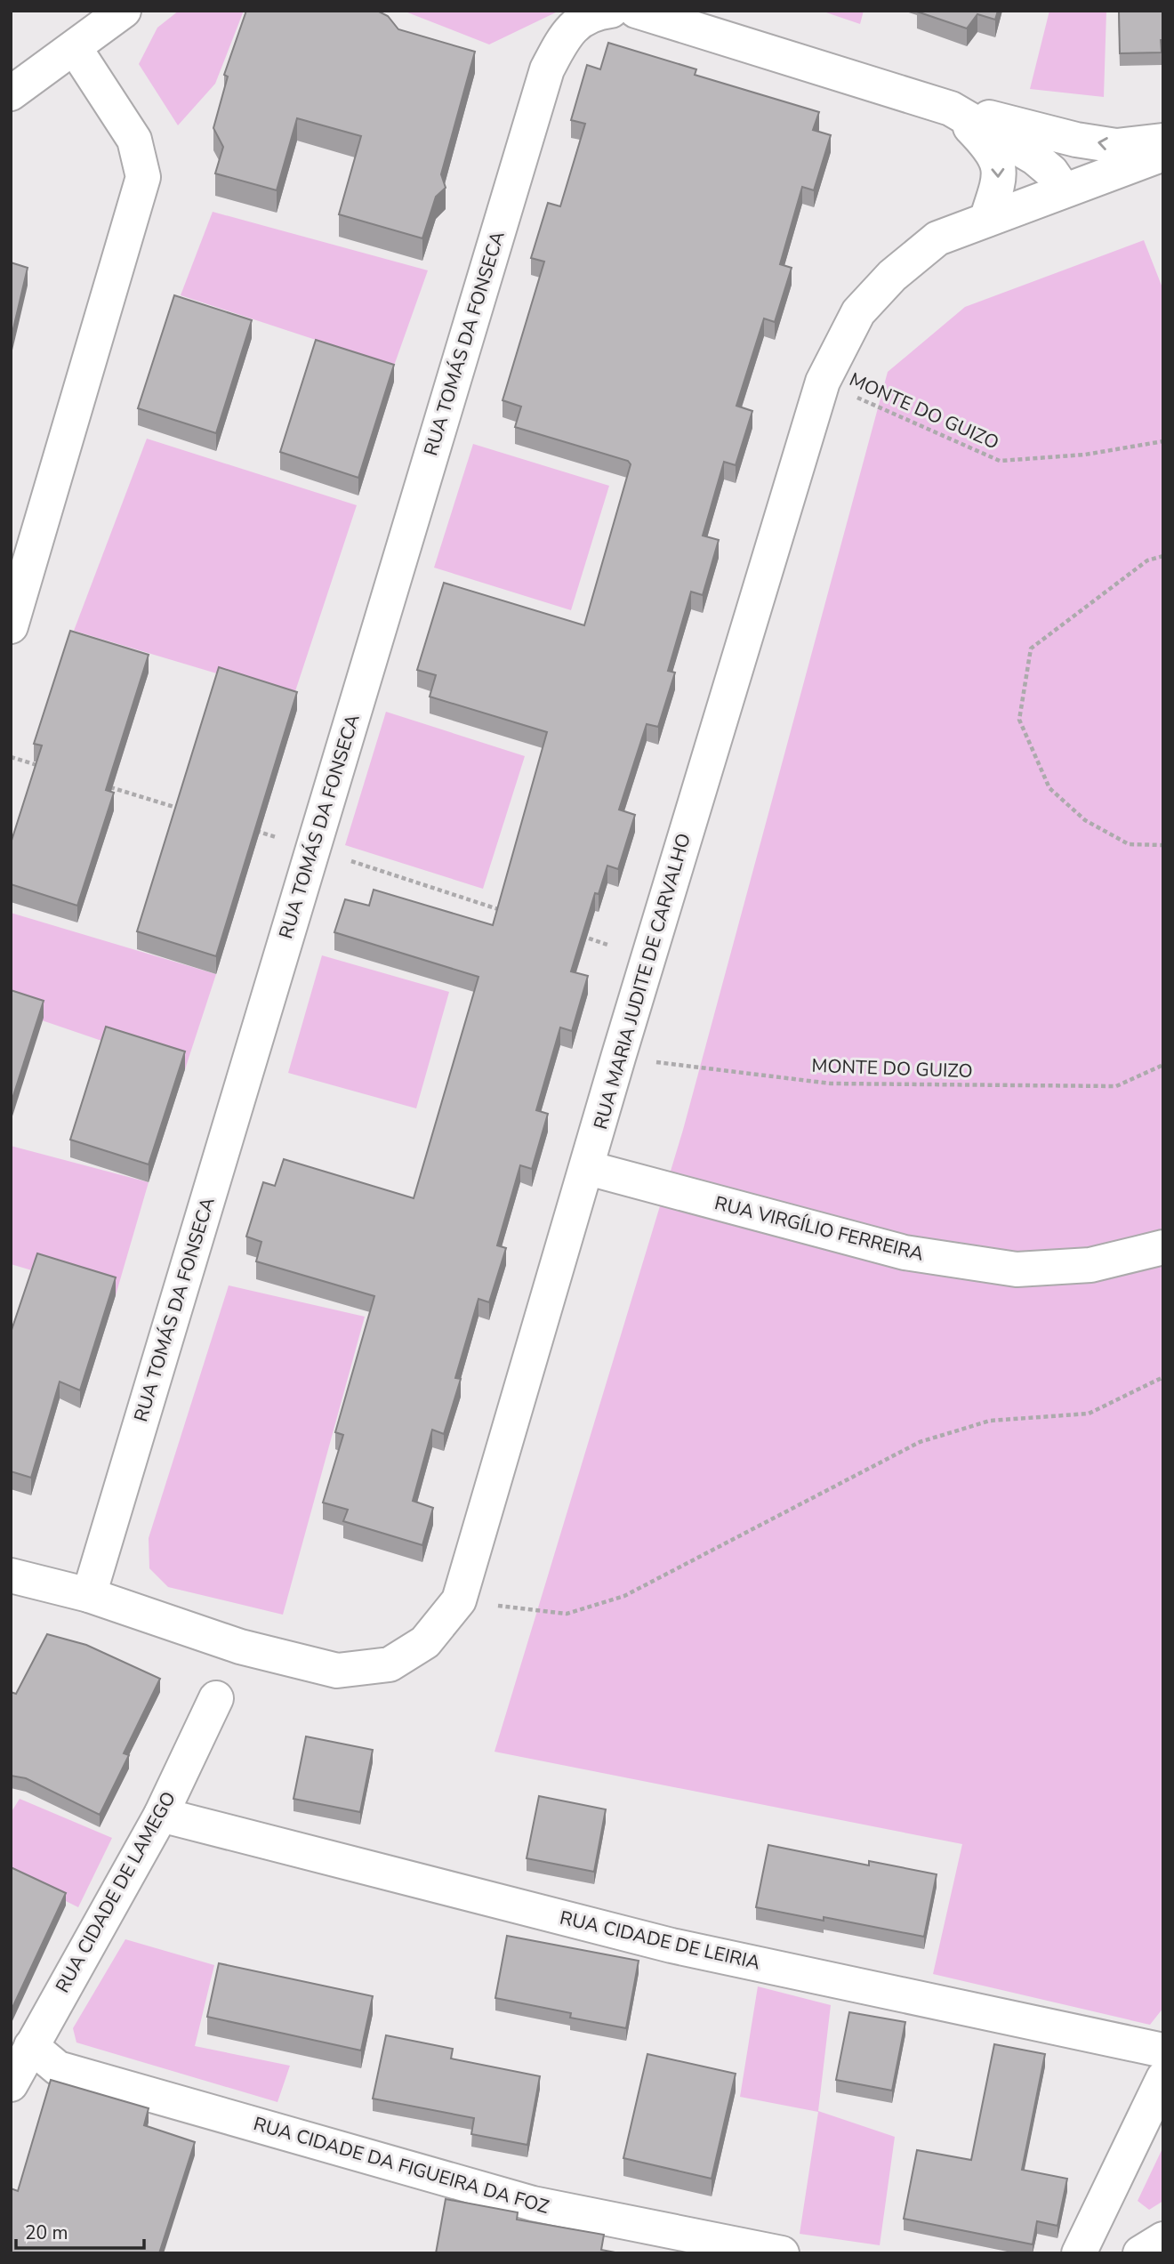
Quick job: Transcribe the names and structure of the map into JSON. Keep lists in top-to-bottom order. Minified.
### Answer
{"streets":{"street":["RUA TOMÁS DA FONSECA","RUA MARIA JUDITE DE CARVALHO","RUA VIRGÍLIO FERREIRA","RUA CIDADE DE LAMEGO","RUA CIDADE DE LEIRIA","RUA CIDADE DA FIGUEIRA DA FOZ"],"path":["MONTE DO GUIZO"]},"crossings":[["RUA TOMÁS DA FONSECA","RUA MARIA JUDITE DE CARVALHO"],["MONTE DO GUIZO","RUA MARIA JUDITE DE CARVALHO"],["RUA MARIA JUDITE DE CARVALHO","RUA VIRGÍLIO FERREIRA"],["RUA CIDADE DE LAMEGO","RUA CIDADE DE LEIRIA"],["RUA CIDADE DE LAMEGO","RUA CIDADE DA FIGUEIRA DA FOZ"]],"scale_bar":"20 m"}
